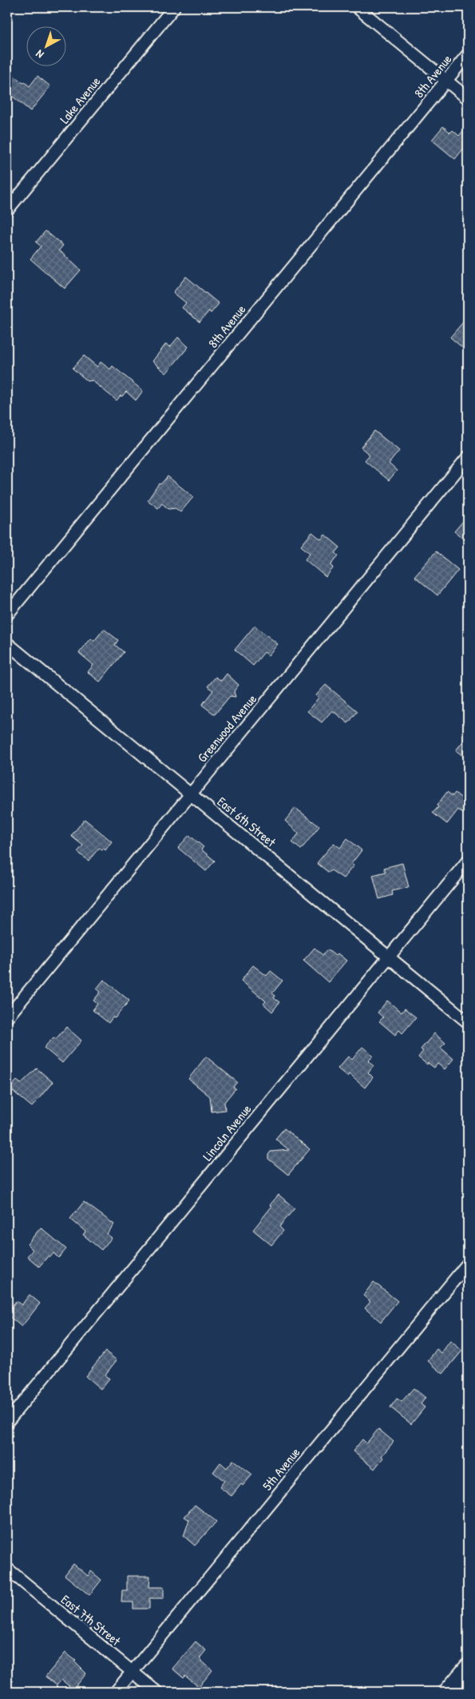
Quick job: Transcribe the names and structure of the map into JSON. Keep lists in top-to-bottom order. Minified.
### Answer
{"streets":{"street":["8th Avenue","Lake Avenue","Greenwood Avenue","East 6th Street","Lincoln Avenue","5th Avenue","East 7th Street"]},"crossings":[["Greenwood Avenue","East 6th Street"],["East 6th Street","Lincoln Avenue"],["5th Avenue","East 7th Street"]],"north":"bottom left"}
